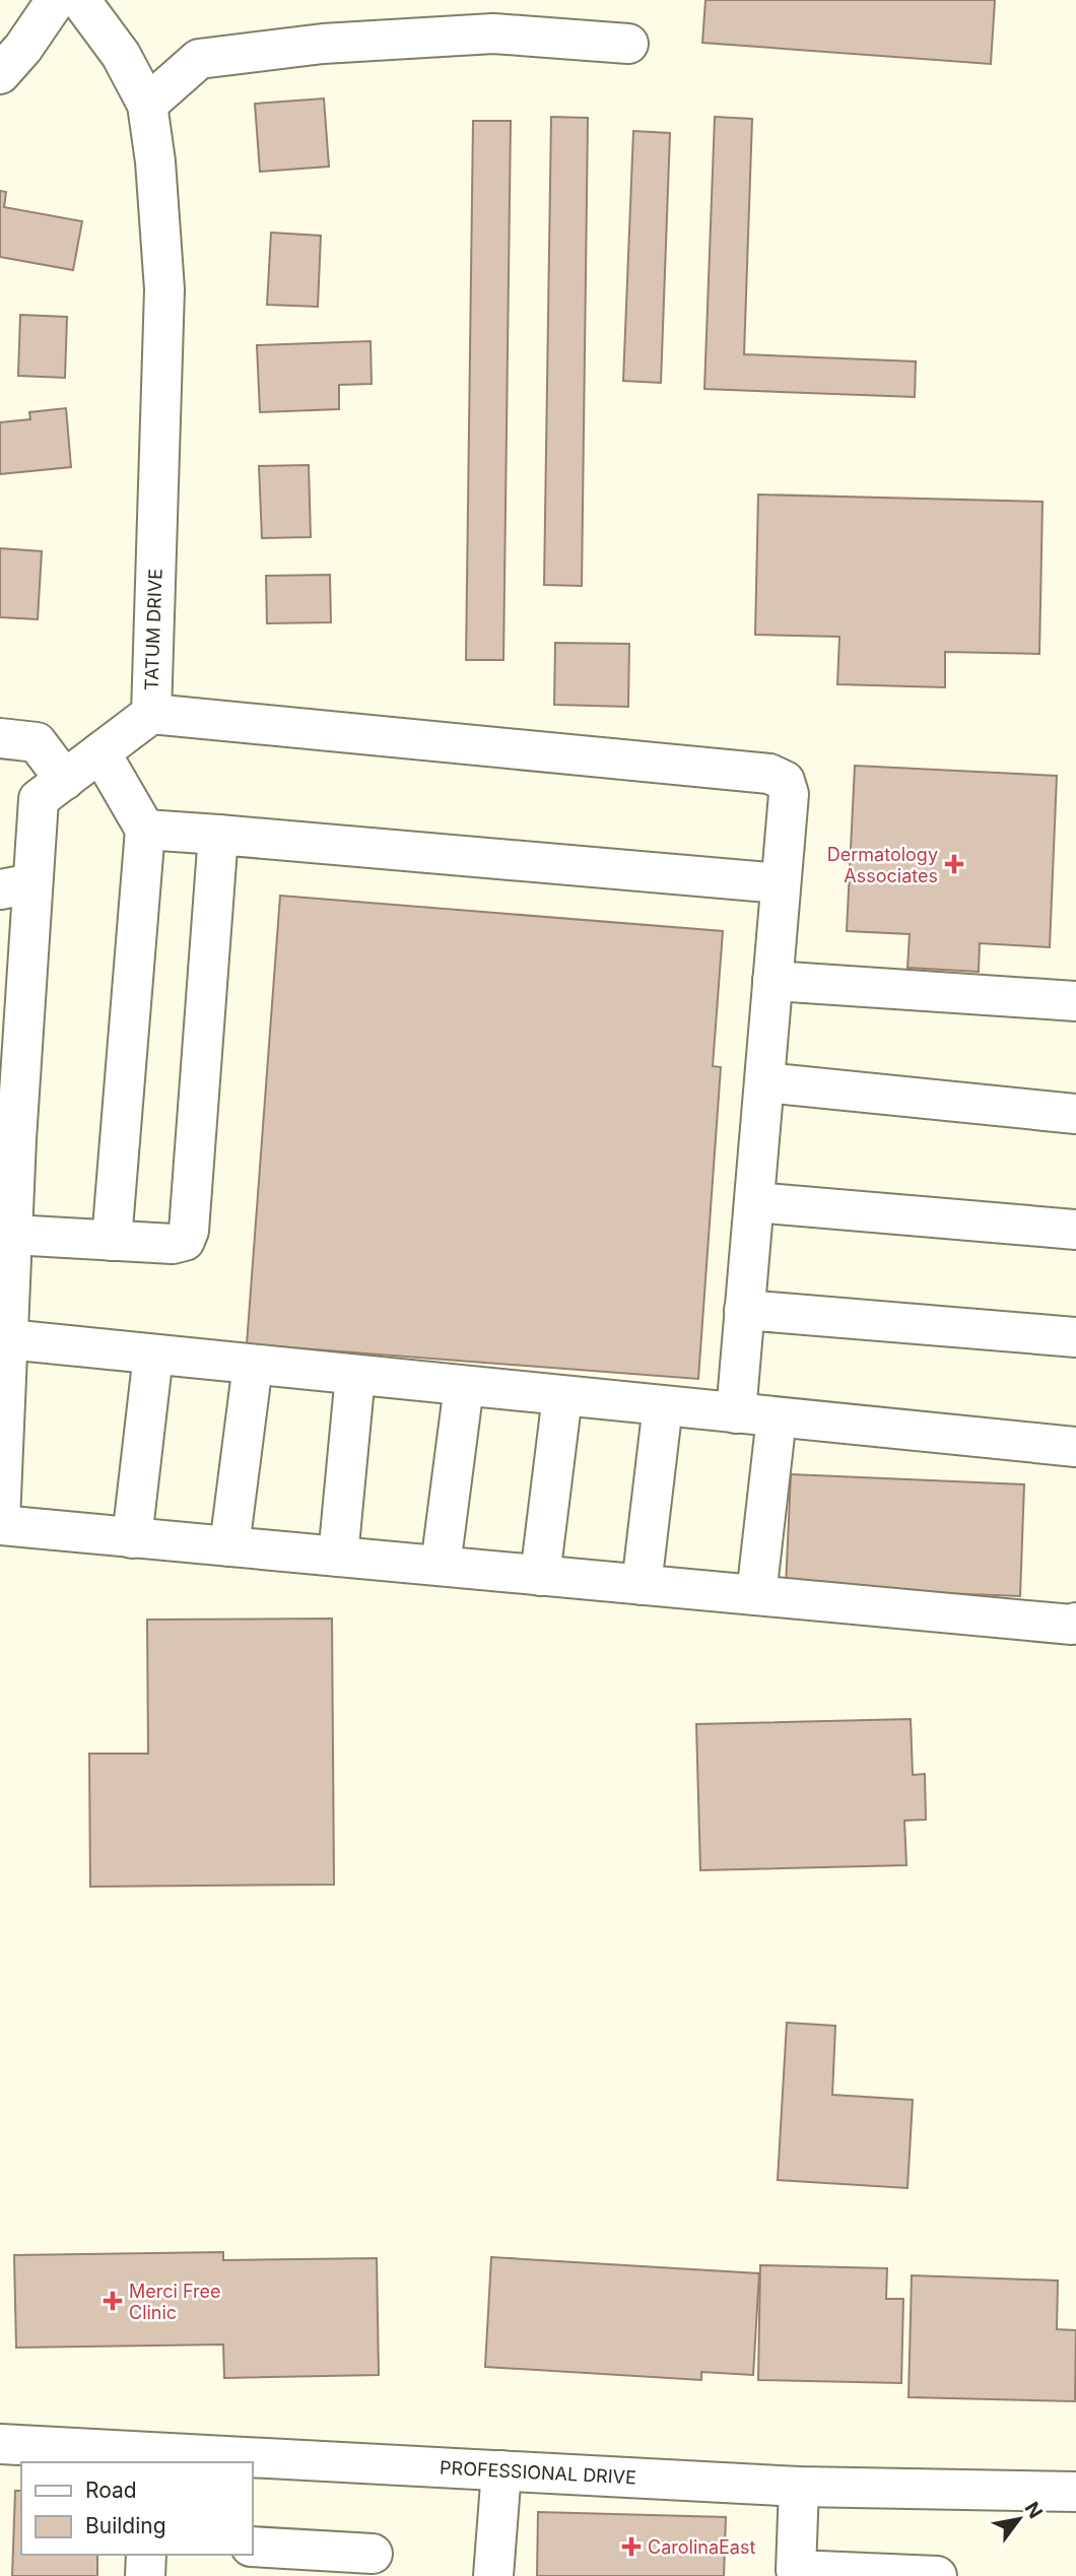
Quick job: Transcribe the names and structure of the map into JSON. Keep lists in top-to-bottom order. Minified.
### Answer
{"streets":{"street":["TATUM DRIVE","PROFESSIONAL DRIVE"]},"places":{"health":["Dermatology Associates","Merci Free Clinic","CarolinaEast"]},"legend":["Road","Building"],"north":"top right"}
